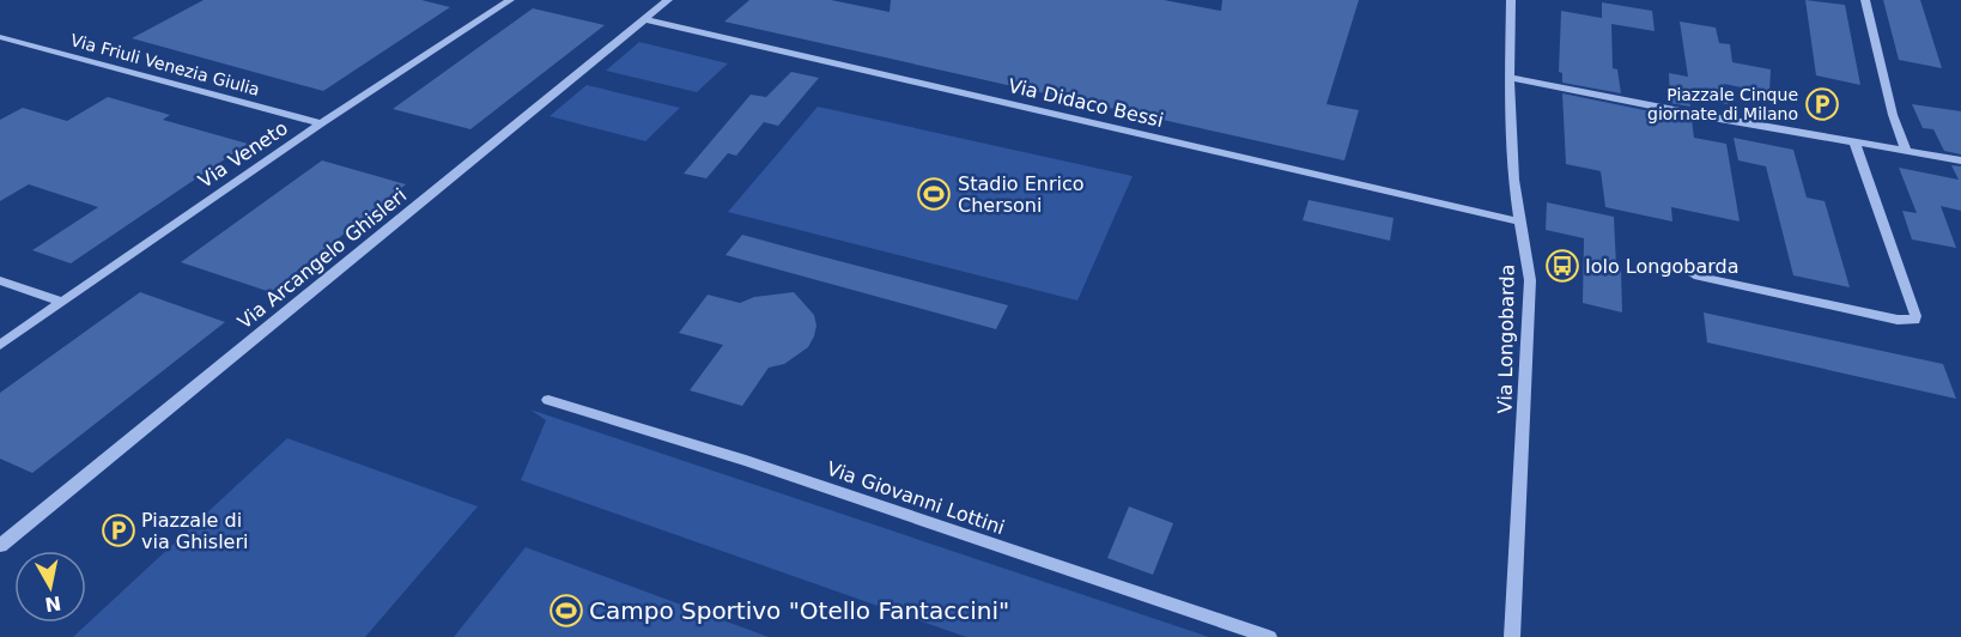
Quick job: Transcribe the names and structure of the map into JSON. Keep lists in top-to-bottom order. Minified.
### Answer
{"streets":{"street":["Via Friuli Venezia Giulia","Via Didaco Bessi","Via Veneto","Via Arcangelo Ghisleri","Via Longobarda","Via Giovanni Lottini"]},"crossings":[["Via Friuli Venezia Giulia","Via Veneto"],["Via Didaco Bessi","Via Arcangelo Ghisleri"],["Via Didaco Bessi","Via Longobarda"]],"places":{"parking":["Piazzale Cinque giornate di Milano","Piazzale di via Ghisleri"],"sports":["Stadio Enrico Chersoni","Campo Sportivo \"Otello Fantaccini\""],"bus stop":["Iolo Longobarda"]},"north":"bottom"}
